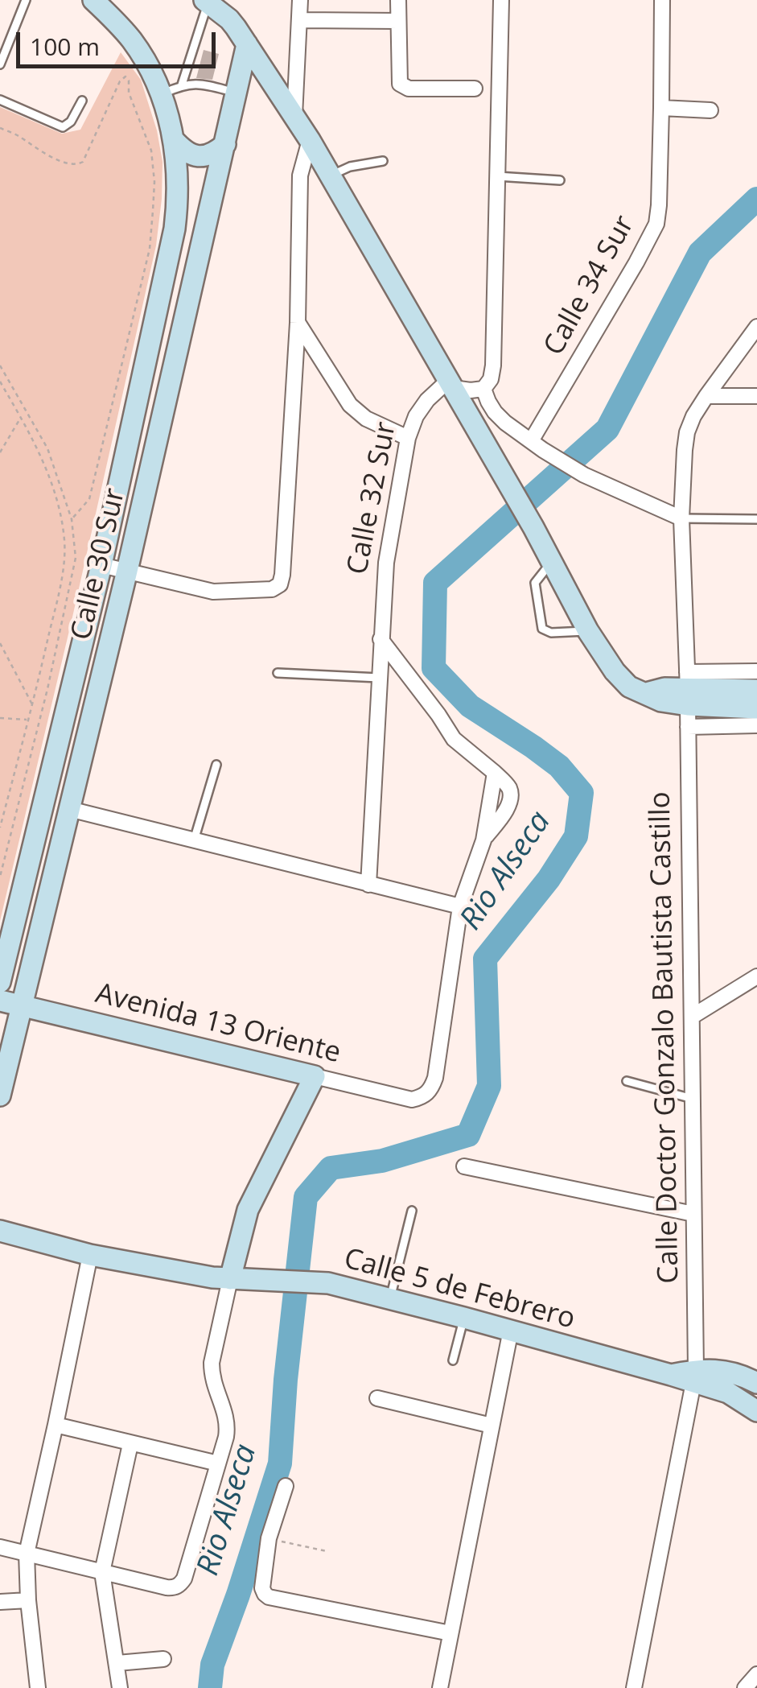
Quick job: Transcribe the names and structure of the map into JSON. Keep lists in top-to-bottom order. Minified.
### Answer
{"streets":{"main road":["Calle 30 Sur","Avenida 13 Oriente","Calle 5 de Febrero"],"street":["Calle 34 Sur","Calle 32 Sur","Calle Doctor Gonzalo Bautista Castillo"]},"crossings":[["Calle 30 Sur","Avenida 13 Oriente"],["Calle Doctor Gonzalo Bautista Castillo","Calle 5 de Febrero"]],"water":["Rio Alseca"],"scale_bar":"100 m"}
